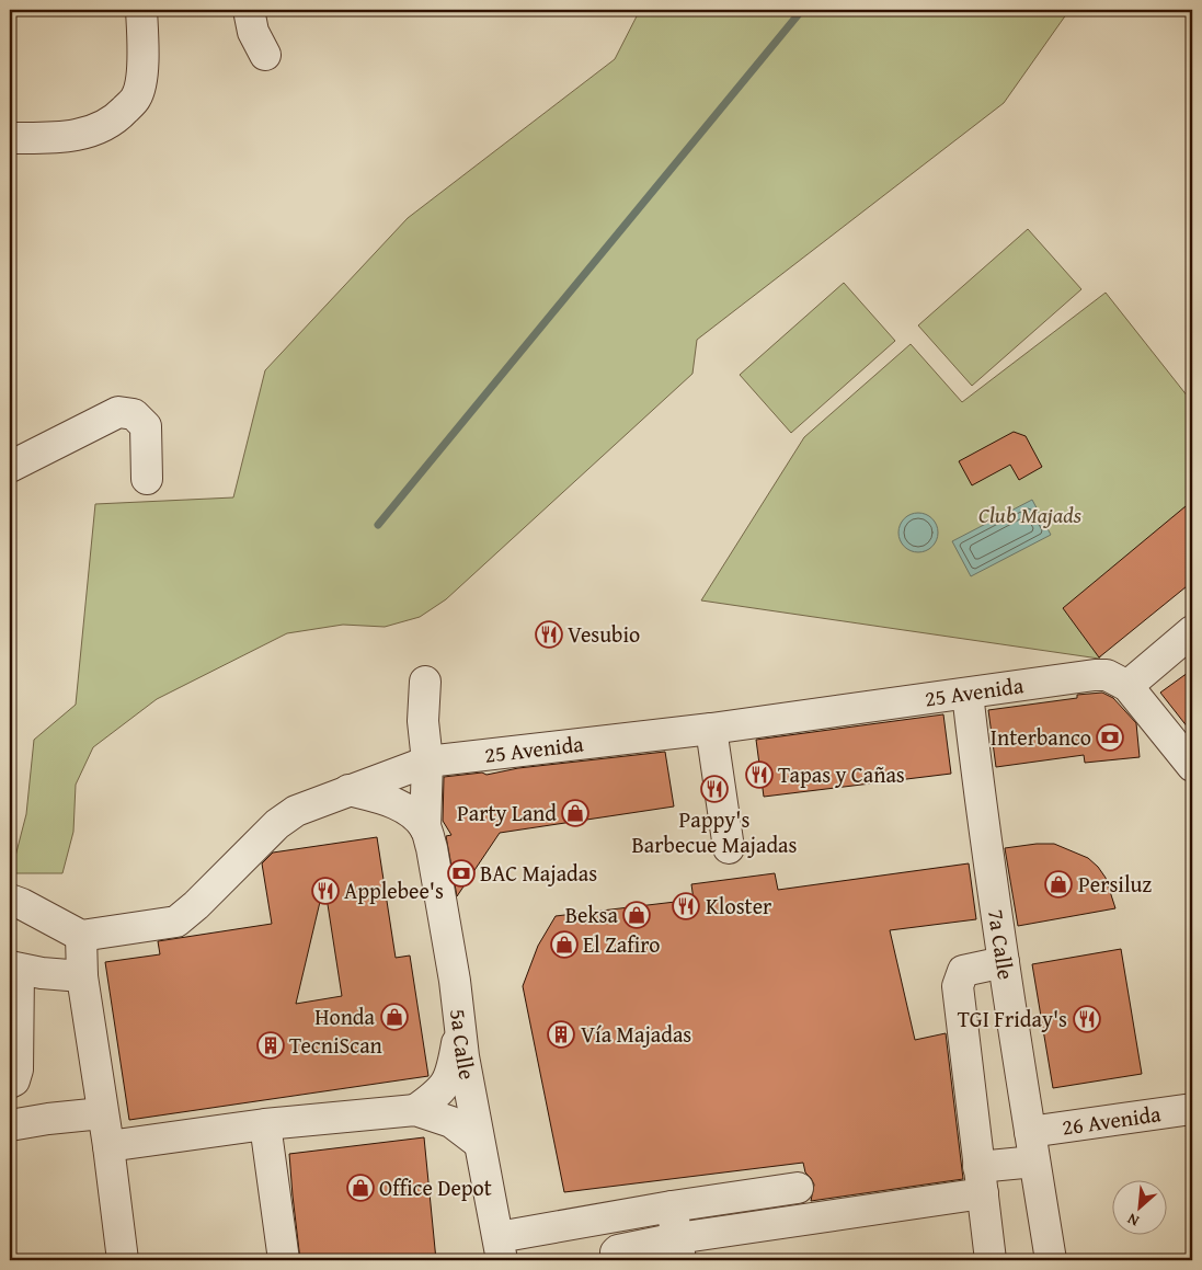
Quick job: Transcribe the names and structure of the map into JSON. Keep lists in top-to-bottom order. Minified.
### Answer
{"streets":{"street":["25 Avenida","7a Calle","5a Calle","26 Avenida"]},"crossings":[["25 Avenida","7a Calle"],["25 Avenida","5a Calle"],["7a Calle","26 Avenida"]],"parks":["Club Majads"],"places":{"restaurant":["Vesubio","Tapas y Cañas","Pappy's Barbecue Majadas","Applebee's","Kloster","TGI Friday's"],"bank":["Interbanco","BAC Majadas"],"shop":["Party Land","Persiluz","Beksa","El Zafiro","Honda","Office Depot"],"building":["Vía Majadas","TecniScan"]},"north":"bottom left"}
